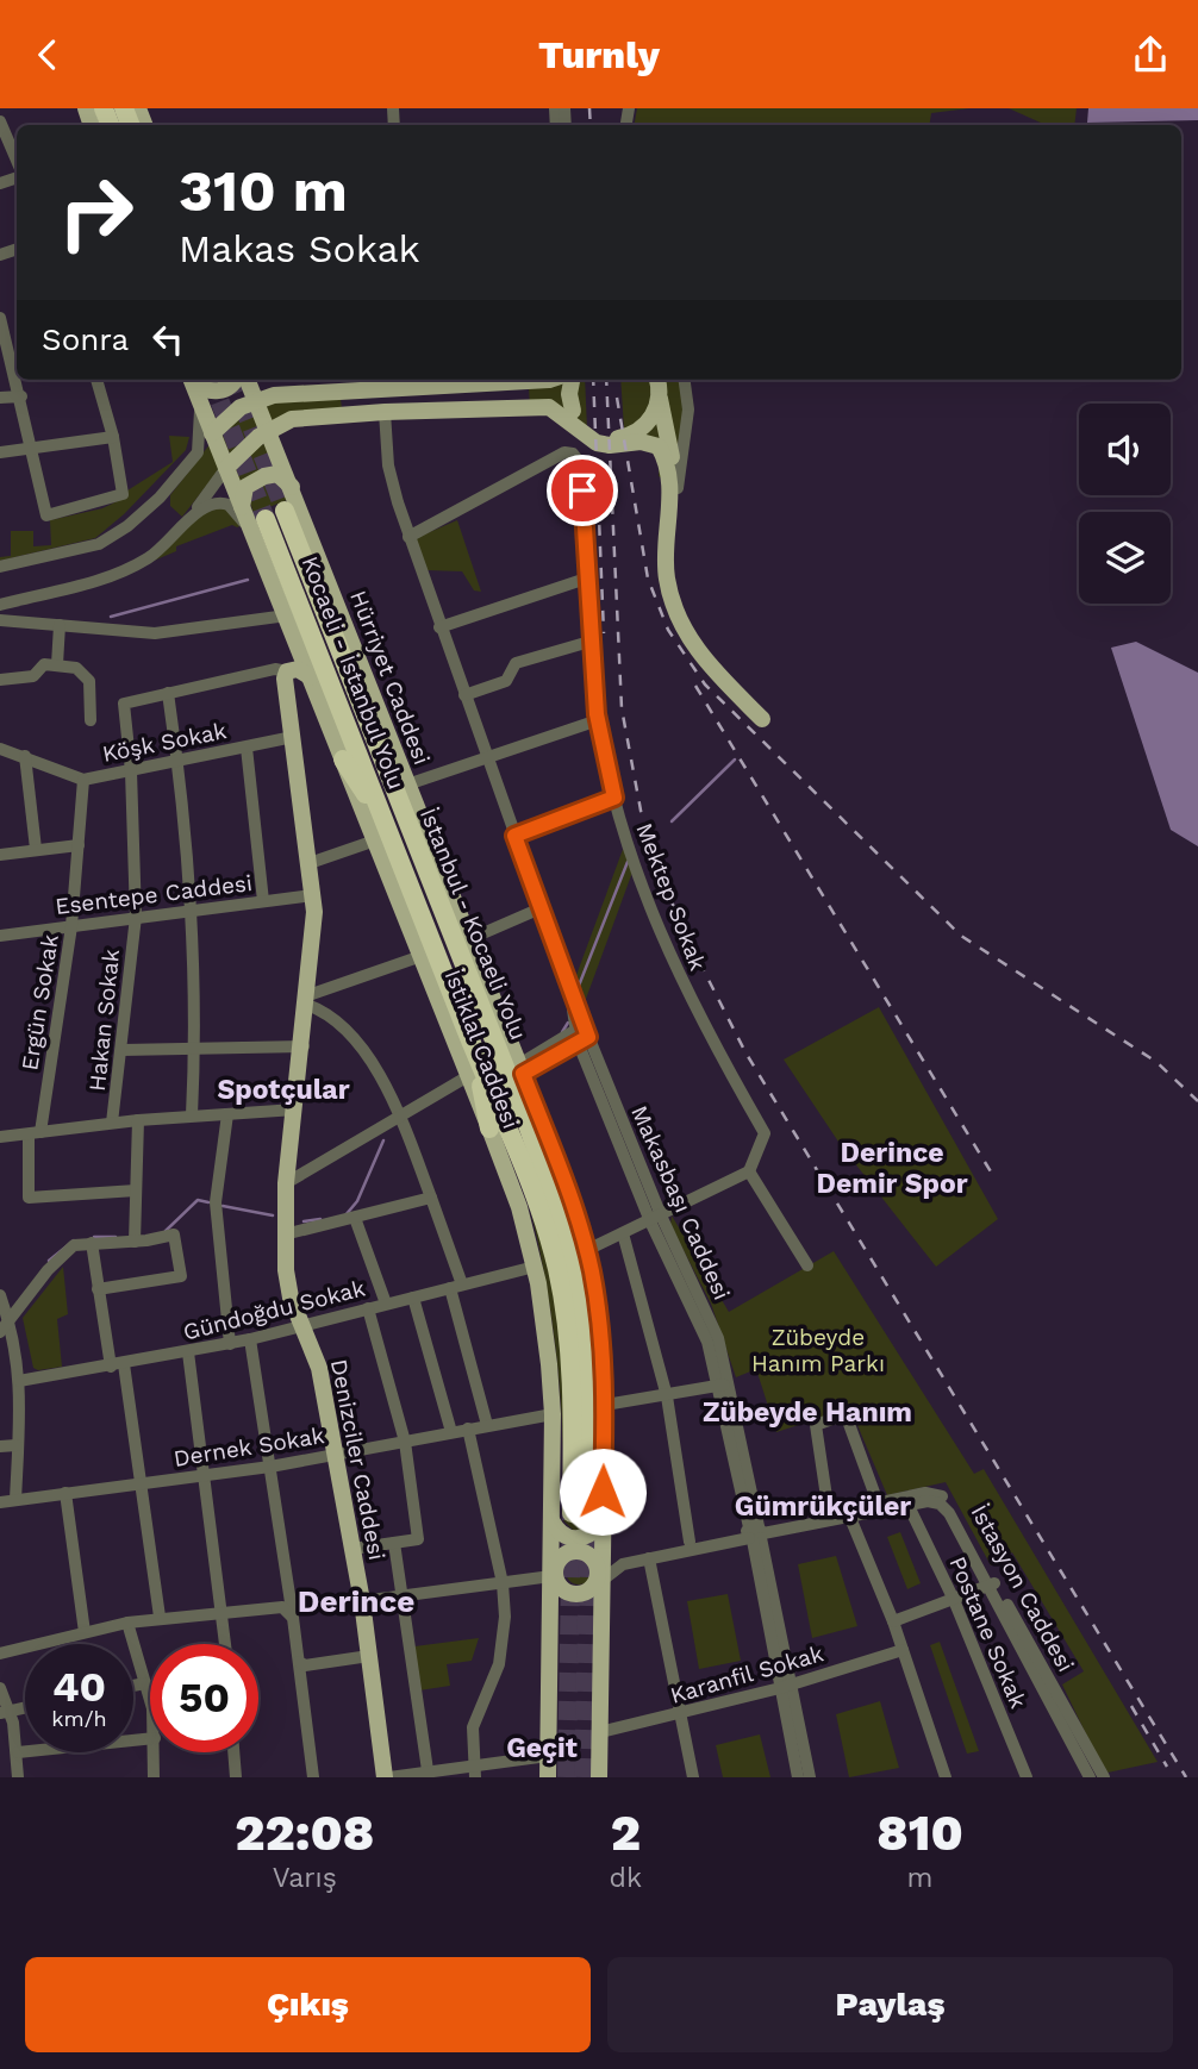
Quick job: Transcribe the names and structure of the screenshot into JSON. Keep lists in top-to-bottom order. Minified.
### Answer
{"streets":{"highway":["Kocaeli - İstanbul Yolu","İstanbul - Kocaeli Yolu"],"main road":["Hürriyet Caddesi","İstiklal Caddesi","Denizciler Caddesi"],"street":["Köşk Sokak","Esentepe Caddesi","Mektep Sokak","Ergün Sokak","Hakan Sokak","Makasbaşı Caddesi","Gündoğdu Sokak","Dernek Sokak","İstasyon Caddesi","Postane Sokak","Karanfil Sokak"]},"crossings":[["Kocaeli - İstanbul Yolu","Hürriyet Caddesi"],["Kocaeli - İstanbul Yolu","İstanbul - Kocaeli Yolu"],["Kocaeli - İstanbul Yolu","İstiklal Caddesi"],["Hürriyet Caddesi","İstanbul - Kocaeli Yolu"],["Hürriyet Caddesi","İstiklal Caddesi"],["Hürriyet Caddesi","İstasyon Caddesi"],["Hürriyet Caddesi","Karanfil Sokak"],["Köşk Sokak","Ergün Sokak"],["Köşk Sokak","Hakan Sokak"],["Köşk Sokak","Denizciler Caddesi"],["Esentepe Caddesi","Ergün Sokak"],["Esentepe Caddesi","Hakan Sokak"],["Esentepe Caddesi","Denizciler Caddesi"],["Mektep Sokak","Makasbaşı Caddesi"],["İstiklal Caddesi","Gündoğdu Sokak"],["İstiklal Caddesi","Dernek Sokak"],["İstiklal Caddesi","İstasyon Caddesi"],["Makasbaşı Caddesi","İstasyon Caddesi"],["Makasbaşı Caddesi","Karanfil Sokak"],["Gündoğdu Sokak","Denizciler Caddesi"],["Dernek Sokak","Denizciler Caddesi"],["İstasyon Caddesi","Postane Sokak"]],"districts":["Spotçular","Derince Demir Spor","Zübeyde Hanım","Gümrükçüler","Derince","Geçit"],"parks":["Zübeyde Hanım Parkı"],"page":{"header":"Turnly","turn":["310 m","Makas Sokak"],"then":"Sonra","speed":"40 km/h","limit":"50","eta":["22:08","Varış","2","dk","810","m"],"buttons":["Çıkış","Paylaş"]}}
